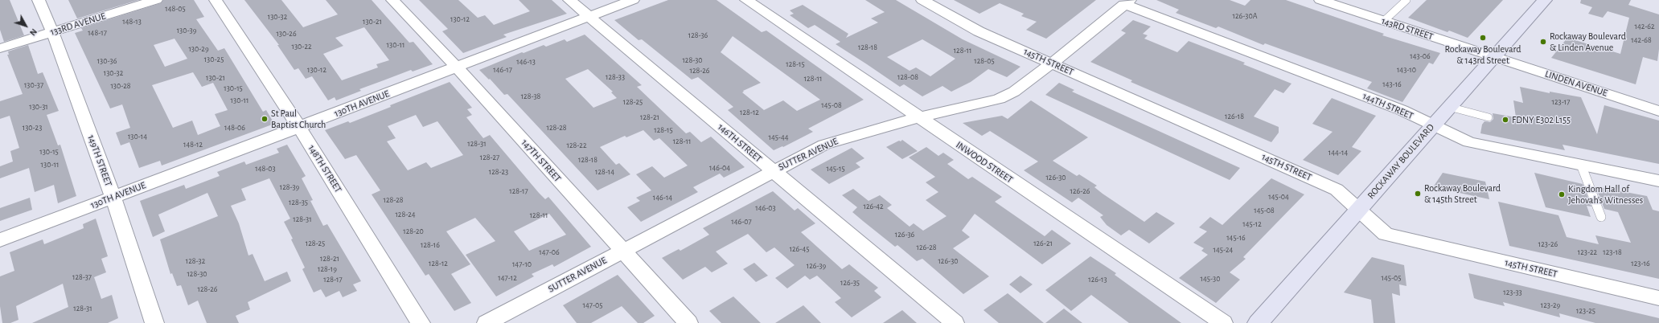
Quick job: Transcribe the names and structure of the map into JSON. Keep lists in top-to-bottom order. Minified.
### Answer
{"streets":{"main road":["ROCKAWAY BOULEVARD"],"street":["133RD AVENUE","143RD STREET","145TH STREET","LINDEN AVENUE","130TH AVENUE","144TH STREET","146TH STREET","SUTTER AVENUE","149TH STREET","147TH STREET","INWOOD STREET","148TH STREET"]},"crossings":[["133RD AVENUE","149TH STREET"],["143RD STREET","LINDEN AVENUE"],["143RD STREET","ROCKAWAY BOULEVARD"],["145TH STREET","SUTTER AVENUE"],["145TH STREET","ROCKAWAY BOULEVARD"],["LINDEN AVENUE","ROCKAWAY BOULEVARD"],["130TH AVENUE","146TH STREET"],["130TH AVENUE","149TH STREET"],["130TH AVENUE","147TH STREET"],["130TH AVENUE","148TH STREET"],["144TH STREET","SUTTER AVENUE"],["144TH STREET","ROCKAWAY BOULEVARD"],["146TH STREET","SUTTER AVENUE"],["SUTTER AVENUE","147TH STREET"],["SUTTER AVENUE","INWOOD STREET"]],"places":["Rockaway Boulevard & 143rd Street","Rockaway Boulevard & Linden Avenue","St Paul Baptist Church","FDNY E302 L155","Rockaway Boulevard & 145th Street","Kingdom Hall of Jehovah's Witnesses"],"house_numbers":["148-05","126-30A","130-32","130-12","148-13","130-21","142-62","130-39","148-17","130-26","128-36","142-68","130-11","130-22","128-18","130-29","128-11","143-06","130-25","128-30","130-36","128-05","146-13","128-15","130-12","146-17","143-10","128-26","130-32","128-33","128-08","130-21","128-11","143-16","130-37","130-28","130-15","128-38","130-11","128-25","123-17","145-08","130-31","128-12","126-18","128-21","130-23","148-06","128-28","128-15","130-14","145-44","128-11","128-31","148-12","128-22","130-15","144-14","128-27","128-18","130-11","146-04","148-03","145-15","128-23","128-14","126-30","128-39","128-17","126-26","145-04","146-14","128-28","128-35","126-42","146-03","145-08","128-24","128-11","128-31","146-07","145-12","128-20","126-36","145-16","128-25","126-21","123-26","128-16","126-28","126-45","145-24","147-06","123-22","123-18","128-21","128-32","126-30","128-12","123-16","147-10","126-39","128-19","128-30","128-37","147-12","145-05","145-30","128-17","126-13","126-35","128-26","123-33","147-05","123-29","128-31","123-25"],"north":"bottom right"}
